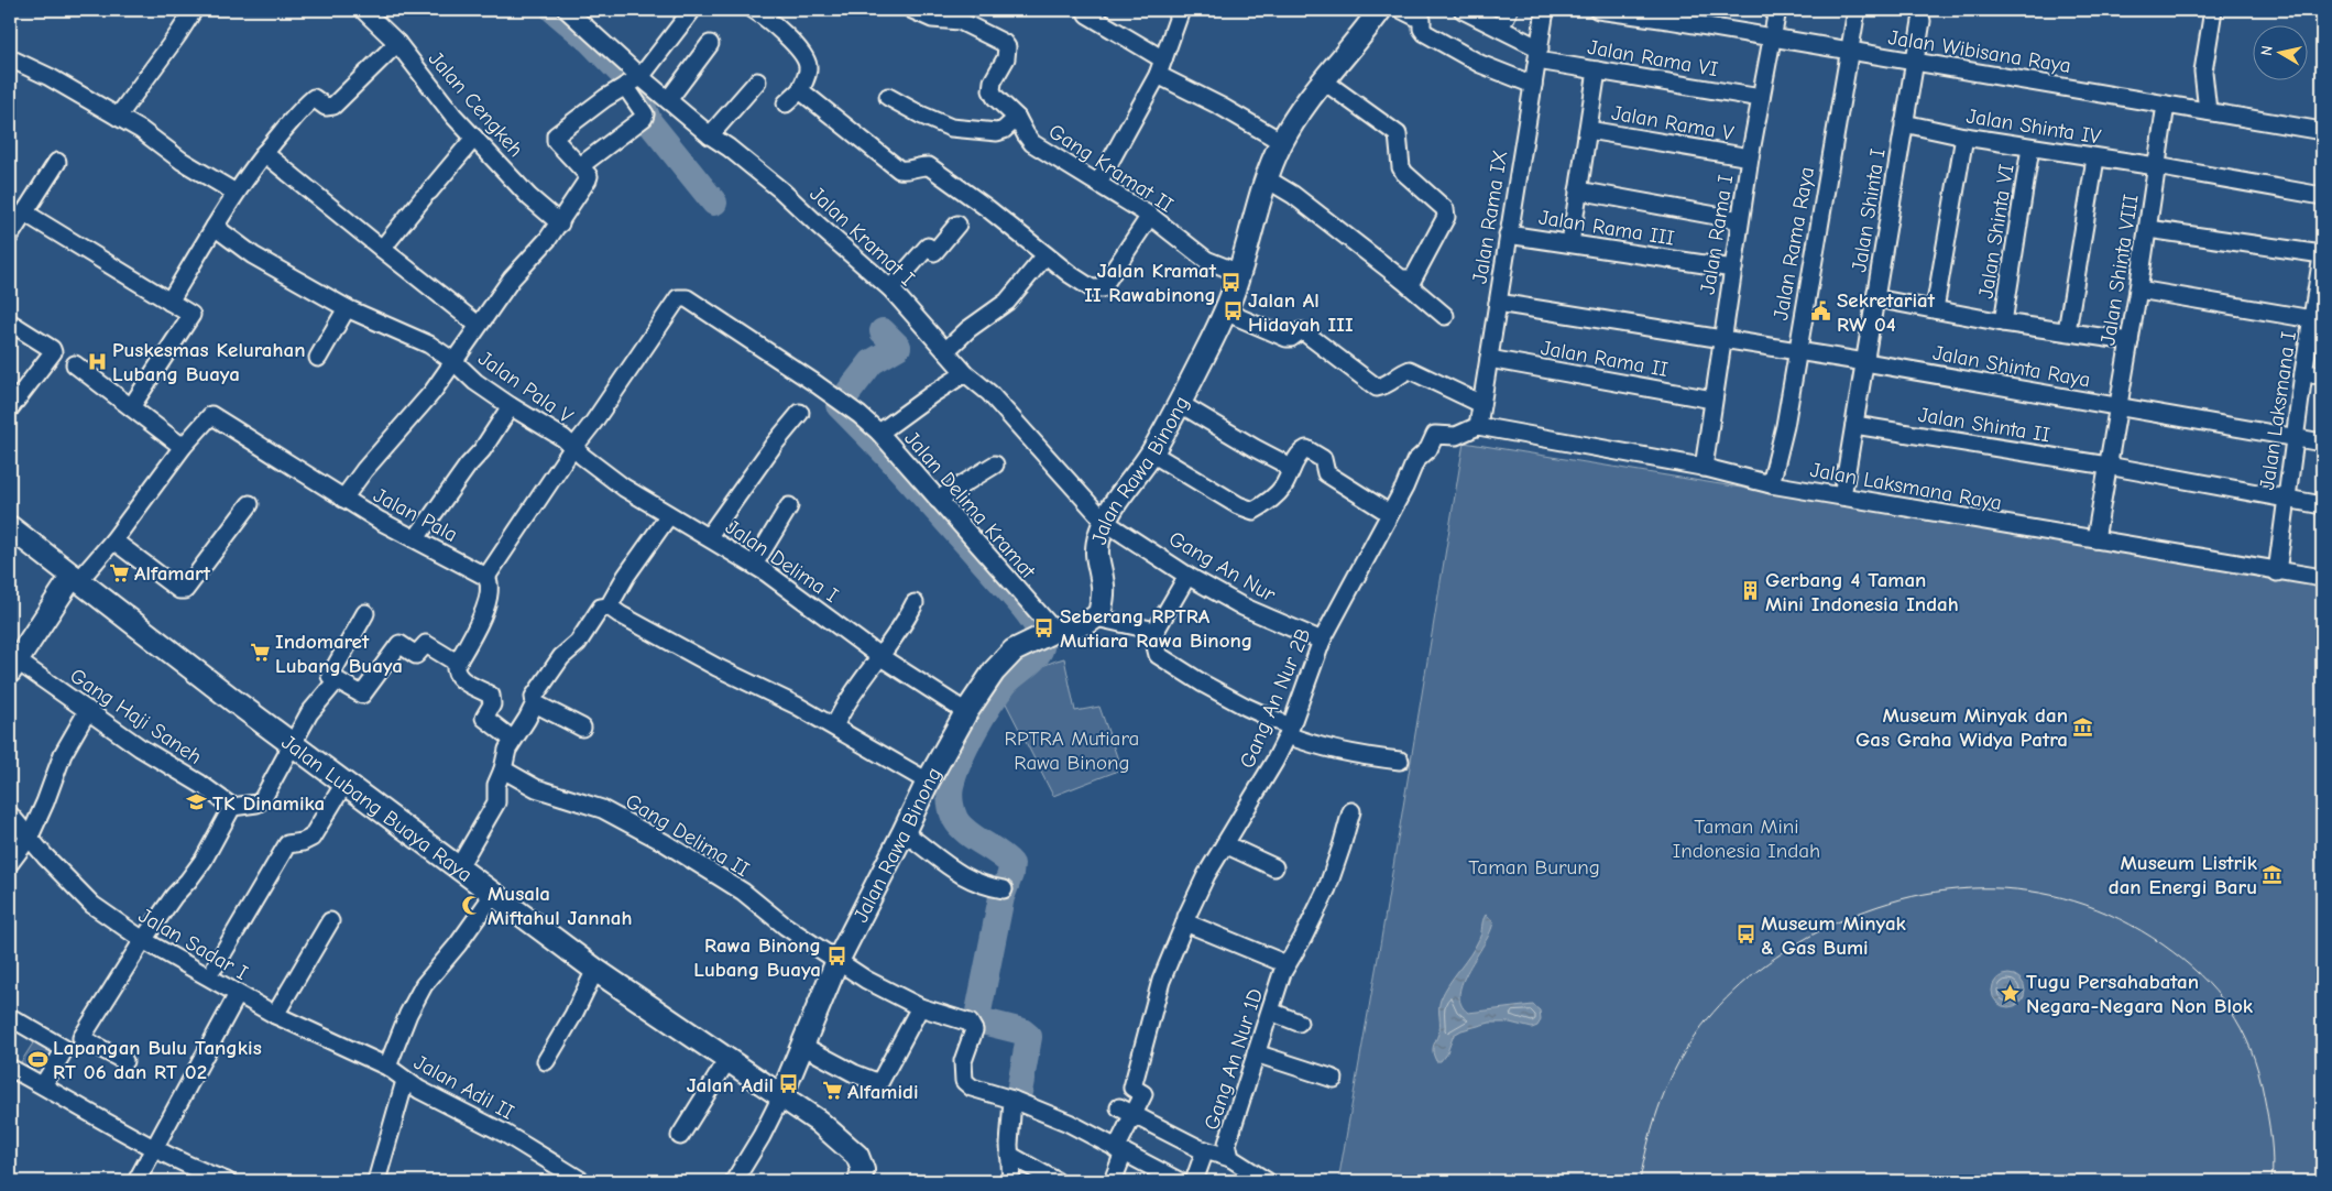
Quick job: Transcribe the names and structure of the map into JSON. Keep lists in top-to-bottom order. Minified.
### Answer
{"streets":{"main road":["Jalan Rawa Binong","Jalan Lubang Buaya Raya"],"street":["Jalan Wibisana Raya","Jalan Rama VI","Jalan Cengkeh","Jalan Rama V","Jalan Shinta IV","Gang Kramat II","Jalan Shinta I","Jalan Rama IX","Jalan Rama III","Jalan Shinta VI","Jalan Rama I","Jalan Kramat I","Jalan Rama Raya","Jalan Shinta VIII","Jalan Rama II","Jalan Shinta Raya","Jalan Pala V","Jalan Laksmana I","Jalan Shinta II","Jalan Laksmana Raya","Jalan Delima Kramat","Jalan Pala","Jalan Delima I","Gang An Nur","Gang An Nur 2B","Gang Haji Saneh","Gang Delima II","Jalan Sadar I","Gang An Nur 1D","Jalan Adil II"]},"crossings":[["Jalan Wibisana Raya","Jalan Shinta I"],["Jalan Wibisana Raya","Jalan Rama I"],["Jalan Wibisana Raya","Jalan Rama Raya"],["Jalan Wibisana Raya","Jalan Shinta VIII"],["Jalan Rama VI","Jalan Rama IX"],["Jalan Rama VI","Jalan Rama I"],["Jalan Rama V","Jalan Rama I"],["Jalan Shinta IV","Jalan Shinta I"],["Jalan Shinta IV","Jalan Shinta VI"],["Jalan Shinta IV","Jalan Shinta VIII"],["Gang Kramat II","Jalan Rawa Binong"],["Jalan Shinta I","Jalan Shinta Raya"],["Jalan Shinta I","Jalan Shinta II"],["Jalan Shinta I","Jalan Laksmana Raya"],["Jalan Rama IX","Jalan Rama III"],["Jalan Rama IX","Jalan Rama II"],["Jalan Rama IX","Jalan Shinta Raya"],["Jalan Rama IX","Jalan Laksmana Raya"],["Jalan Rama IX","Gang An Nur 2B"],["Jalan Rama III","Jalan Rama I"],["Jalan Rama I","Jalan Rama II"],["Jalan Rama I","Jalan Shinta Raya"],["Jalan Rama I","Jalan Laksmana Raya"],["Jalan Kramat I","Jalan Rawa Binong"],["Jalan Kramat I","Gang An Nur"],["Jalan Rama Raya","Jalan Shinta Raya"],["Jalan Rama Raya","Jalan Laksmana Raya"],["Jalan Shinta VIII","Jalan Shinta Raya"],["Jalan Shinta VIII","Jalan Shinta II"],["Jalan Shinta VIII","Jalan Laksmana Raya"],["Jalan Shinta Raya","Jalan Laksmana I"],["Jalan Pala V","Jalan Delima Kramat"],["Jalan Pala V","Jalan Delima I"],["Jalan Laksmana I","Jalan Shinta II"],["Jalan Laksmana I","Jalan Laksmana Raya"],["Jalan Rawa Binong","Jalan Delima Kramat"],["Jalan Rawa Binong","Jalan Delima I"],["Jalan Rawa Binong","Gang An Nur"],["Jalan Rawa Binong","Jalan Lubang Buaya Raya"],["Jalan Rawa Binong","Gang Delima II"],["Jalan Laksmana Raya","Gang An Nur 2B"],["Jalan Delima Kramat","Jalan Delima I"],["Jalan Pala","Jalan Lubang Buaya Raya"],["Gang An Nur","Gang An Nur 2B"],["Jalan Lubang Buaya Raya","Jalan Adil II"],["Jalan Sadar I","Jalan Adil II"]],"parks":["RPTRA Mutiara Rawa Binong","Taman Mini Indonesia Indah","Taman Burung"],"places":{"bus stop":["Jalan Kramat II Rawabinong","Jalan Al Hidayah III","Seberang RPTRA Mutiara Rawa Binong","Museum Minyak & Gas Bumi","Rawa Binong Lubang Buaya","Jalan Adil"],"public building":["Sekretariat RW 04"],"hospital":["Puskesmas Kelurahan Lubang Buaya"],"supermarket":["Alfamart","Indomaret Lubang Buaya","Alfamidi"],"building":["Gerbang 4 Taman Mini Indonesia Indah"],"museum":["Museum Minyak dan Gas Graha Widya Patra","Museum Listrik dan Energi Baru"],"school or university":["TK Dinamika"],"mosque":["Musala Miftahul Jannah"],"place":["Tugu Persahabatan Negara-Negara Non Blok"],"sports":["Lapangan Bulu Tangkis RT 06 dan RT 02"]},"north":"left"}
